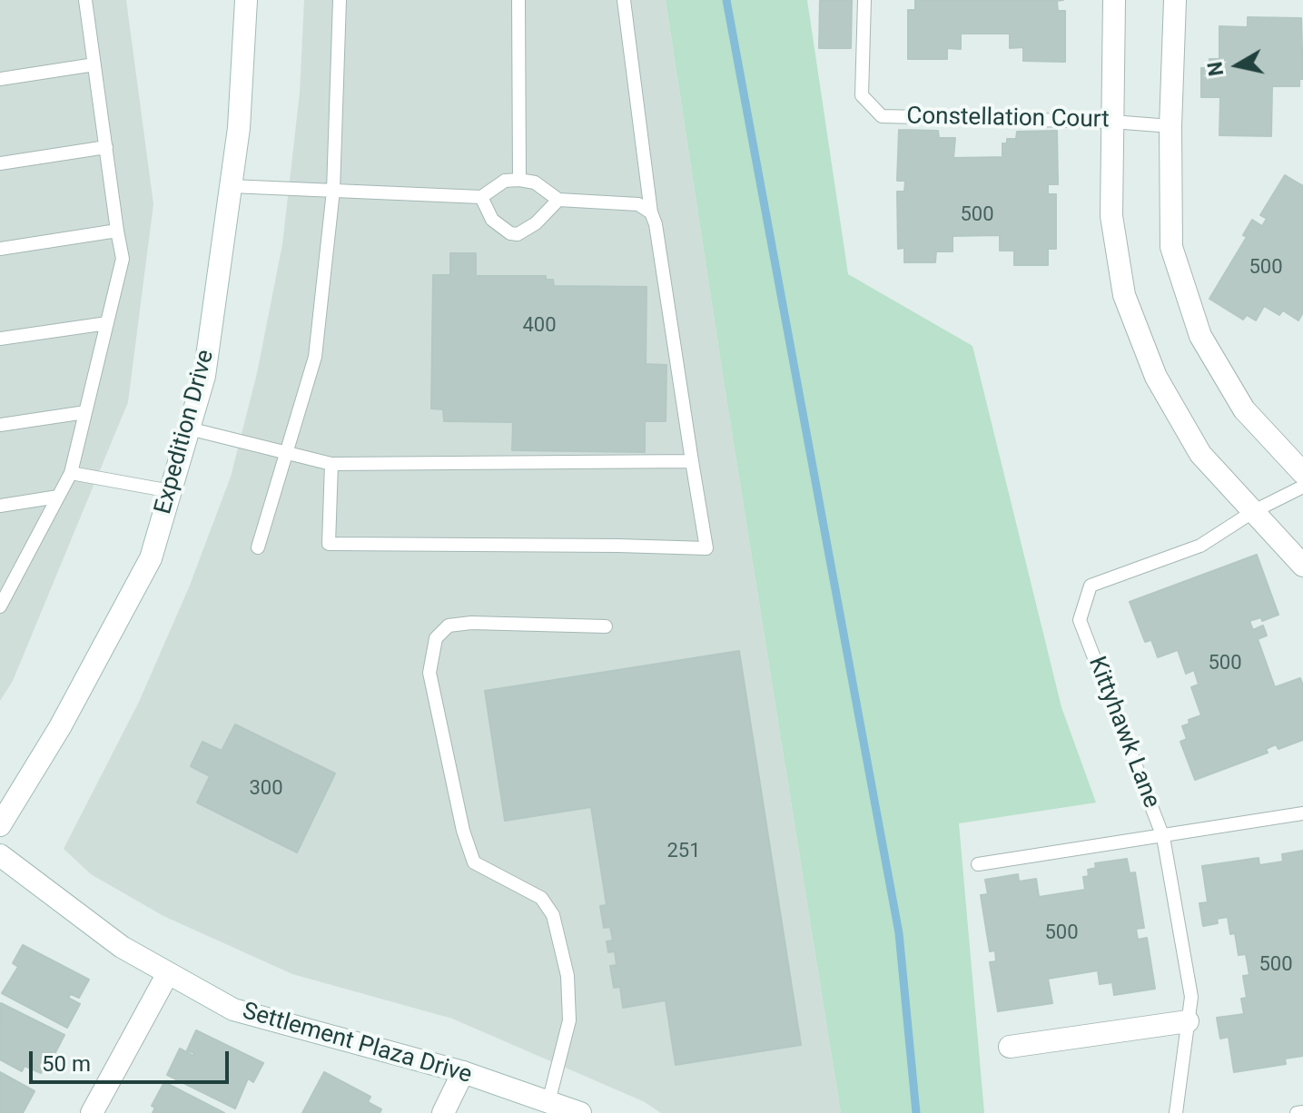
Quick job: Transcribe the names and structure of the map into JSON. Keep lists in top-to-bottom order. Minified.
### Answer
{"streets":{"street":["Expedition Drive","Settlement Plaza Drive"],"lane":["Constellation Court","Kittyhawk Lane"]},"house_numbers":["500","500","400","500","300","251","500","500"],"scale_bar":"50 m","north":"left"}
